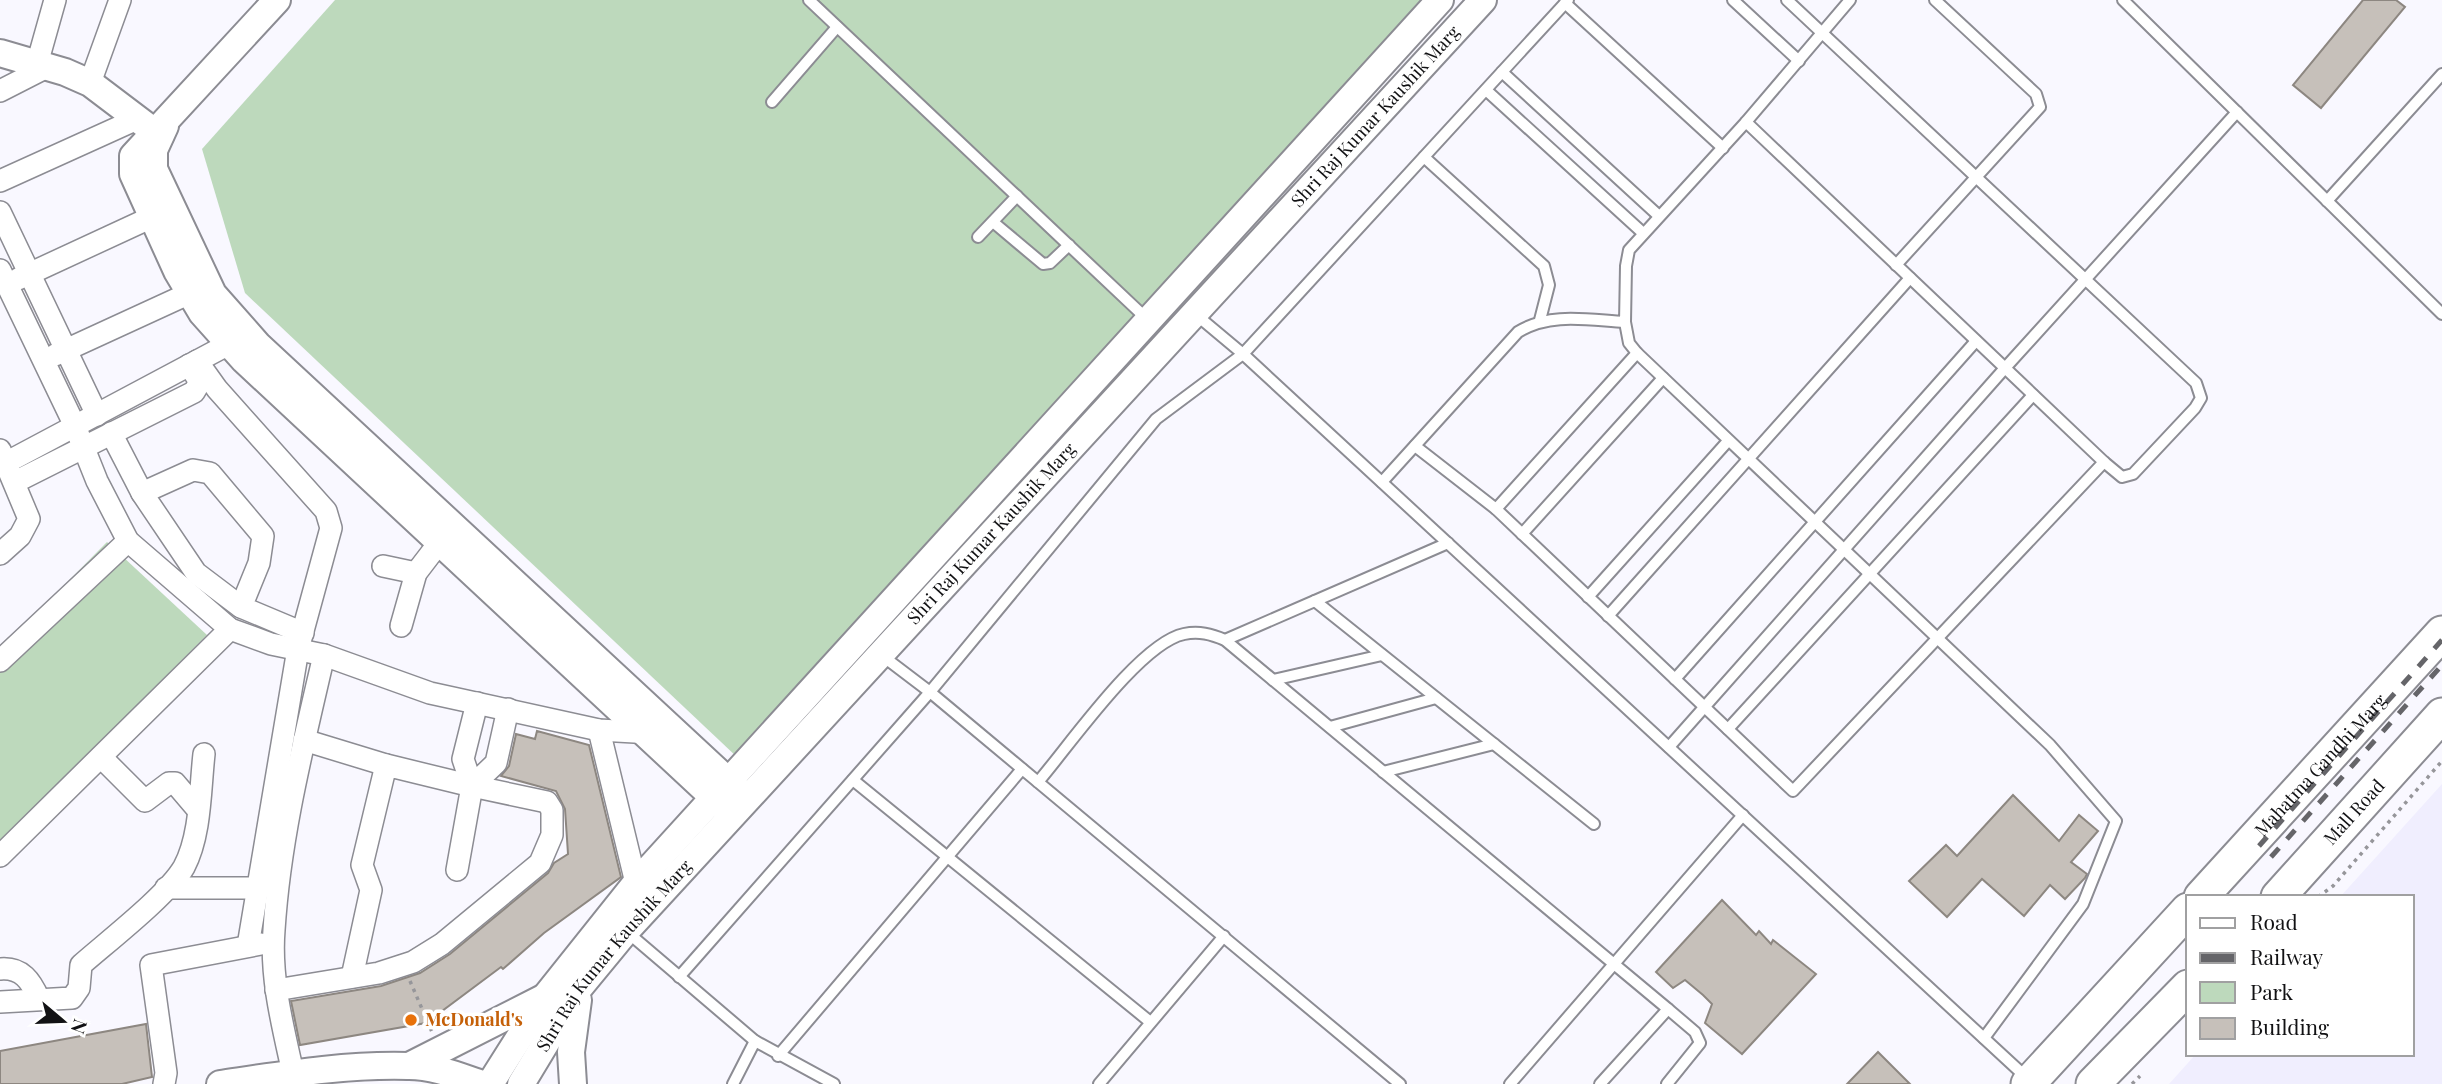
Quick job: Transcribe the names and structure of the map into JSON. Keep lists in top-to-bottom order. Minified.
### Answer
{"streets":{"main road":["Mahatma Gandhi Marg","Mall Road"],"street":["Shri Raj Kumar Kaushik Marg"]},"places":["McDonald's"],"legend":["Road","Railway","Park","Building"],"north":"right"}
